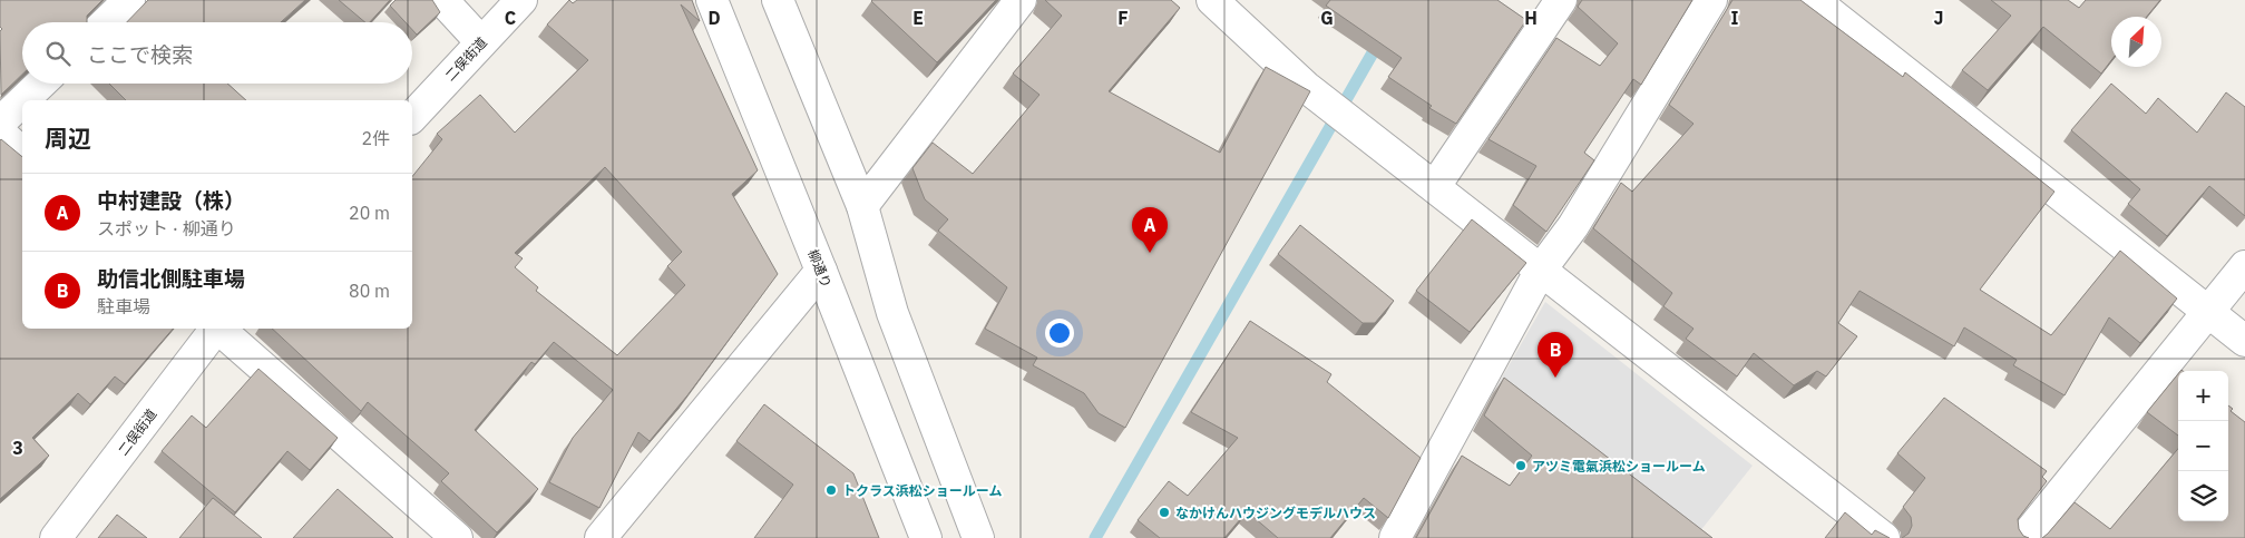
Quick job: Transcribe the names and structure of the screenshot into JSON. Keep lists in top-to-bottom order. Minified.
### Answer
{"streets":{"street":["二俣街道","柳通り"]},"places":["アツミ電氣浜松ショールーム","トクラス浜松ショールーム","なかけんハウジングモデルハウス"],"north":"top right","page":{"search":"ここで検索","heading":["周辺","2件"],"list":[{"mark":"A","name":"中村建設（株）","note":"スポット · 柳通り","value":"20 m"},{"mark":"B","name":"助信北側駐車場","note":"駐車場","value":"80 m"}],"pins":["A","B"],"map_buttons":["+","−"]},"grid":{"columns":["C","D","E","F","G","H","I","J"],"rows":["3"]}}
